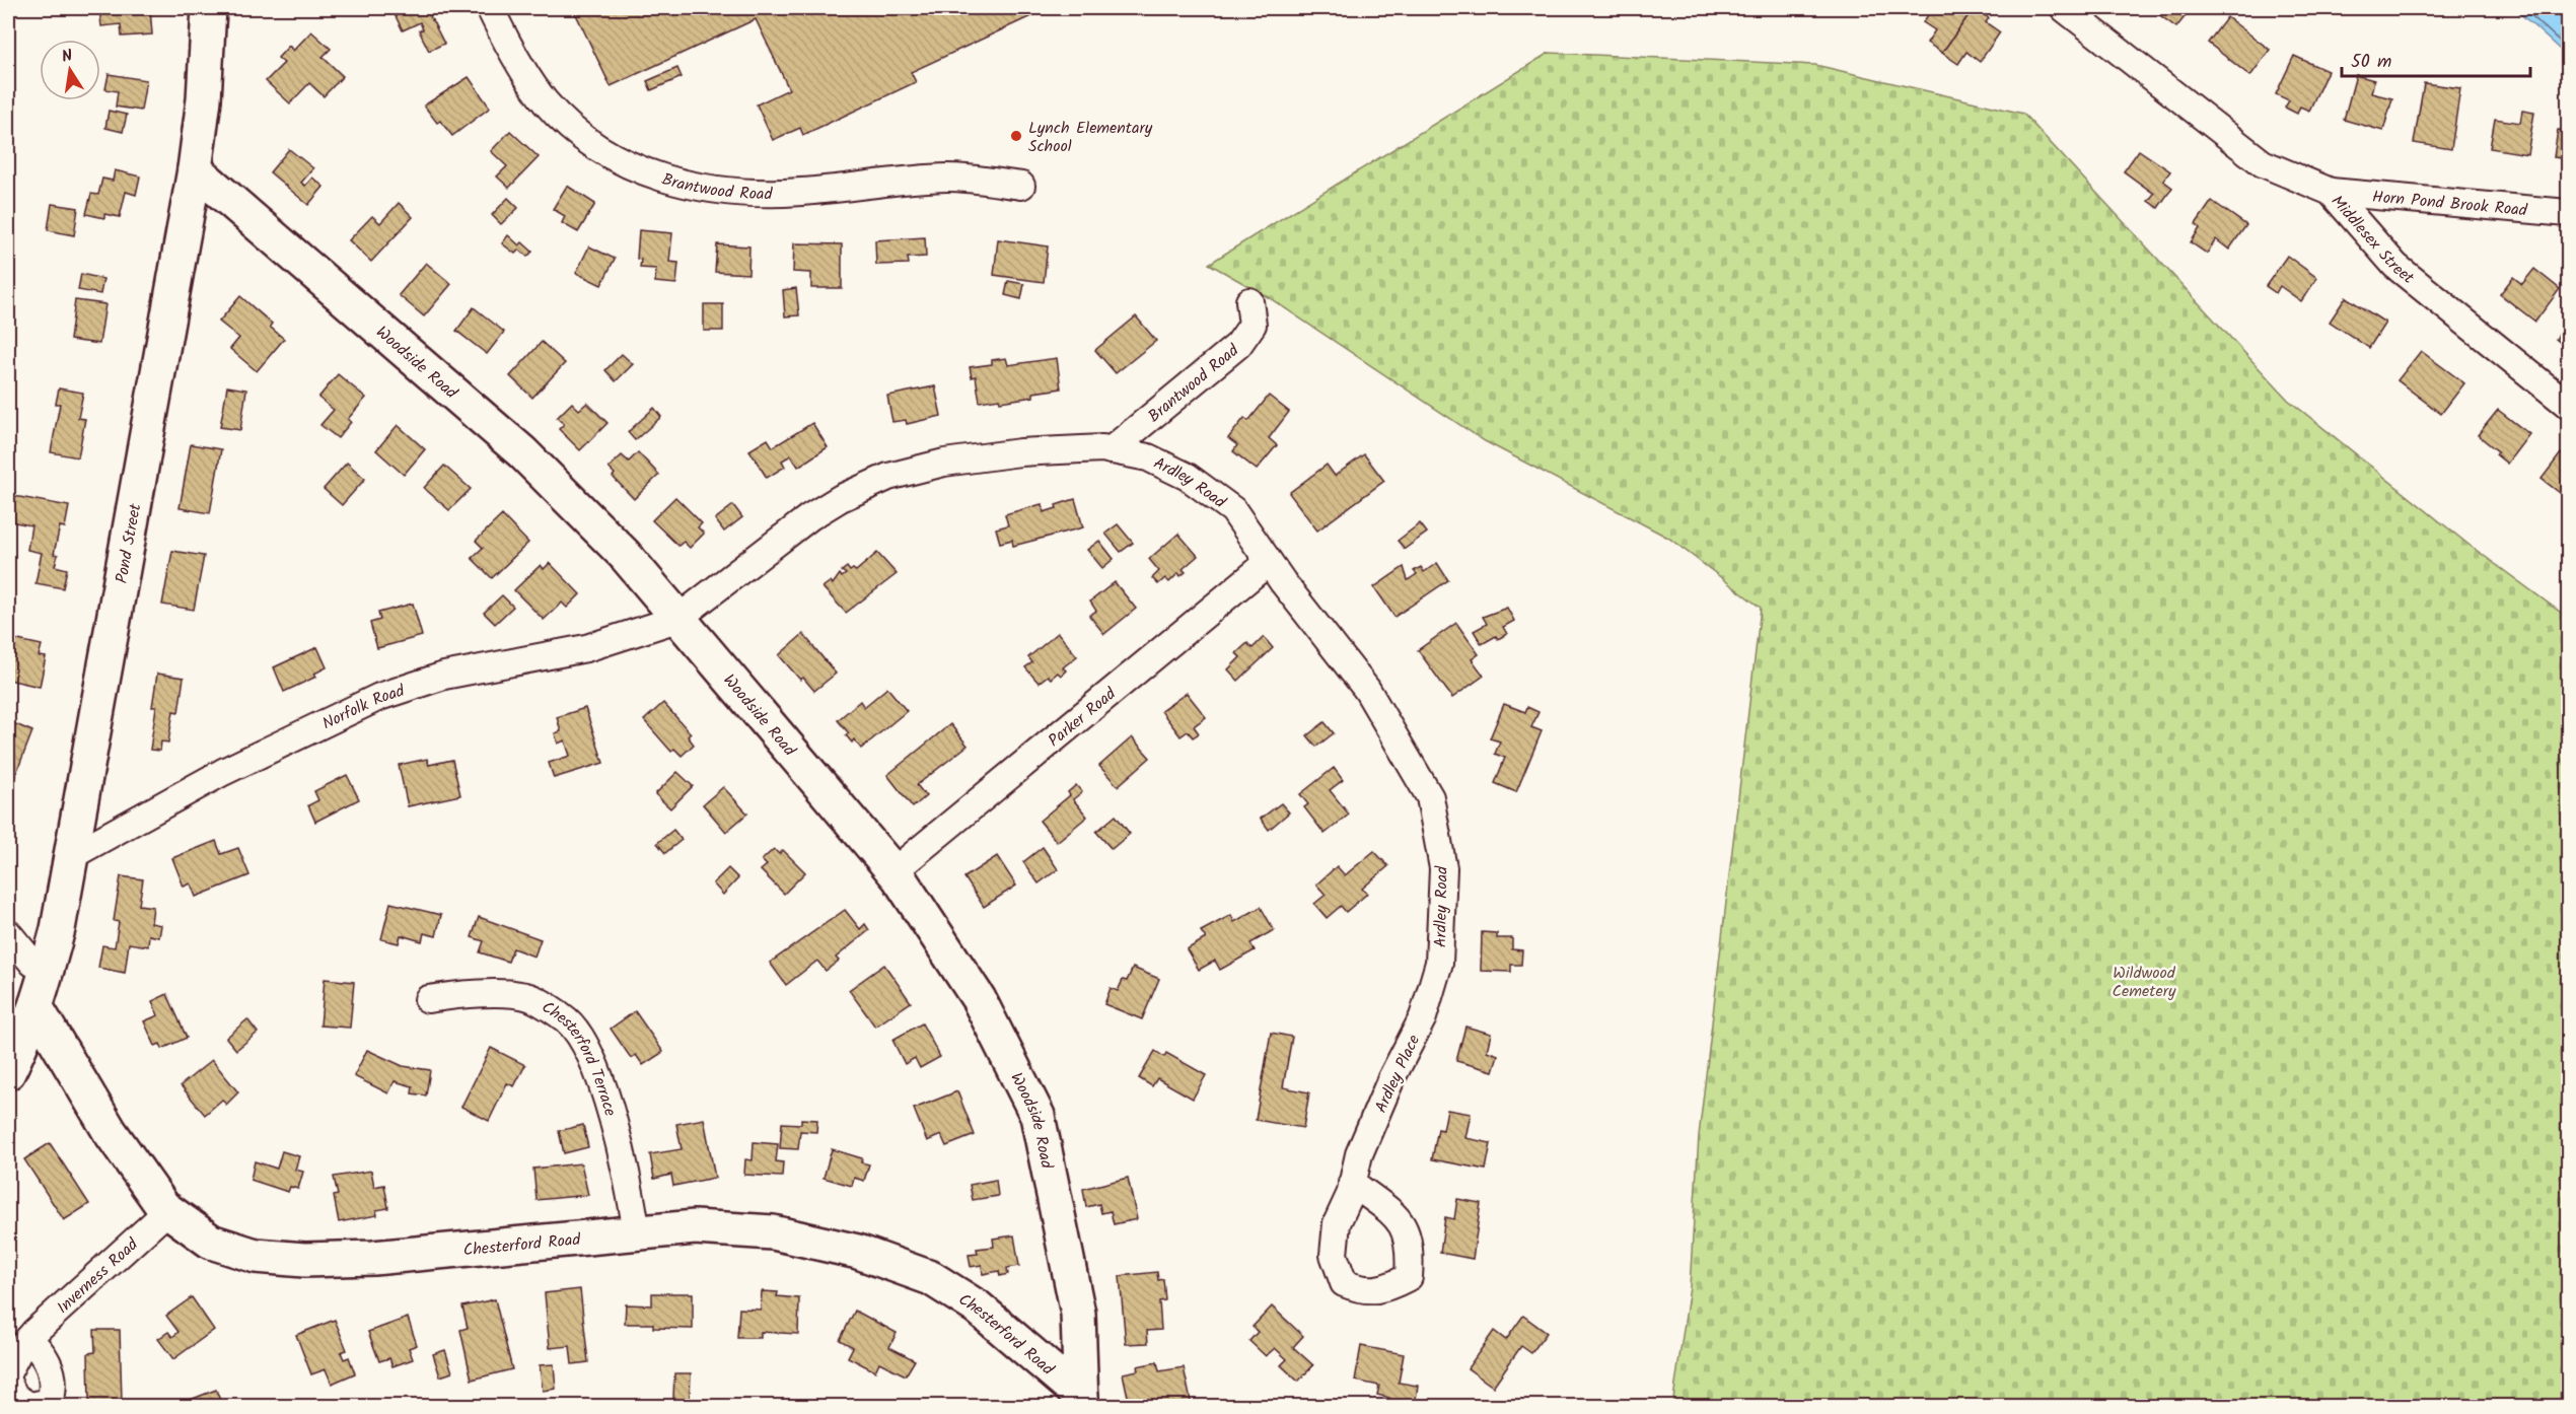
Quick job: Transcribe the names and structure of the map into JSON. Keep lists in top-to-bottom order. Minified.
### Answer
{"streets":{"street":["Brantwood Road","Horn Pond Brook Road","Middlesex Street","Woodside Road","Ardley Road","Pond Street","Norfolk Road","Parker Road","Chesterford Terrace","Ardley Place","Chesterford Road","Inverness Road"]},"crossings":[["Brantwood Road","Ardley Road"],["Horn Pond Brook Road","Middlesex Street"],["Woodside Road","Ardley Road"],["Woodside Road","Pond Street"],["Woodside Road","Norfolk Road"],["Woodside Road","Parker Road"],["Woodside Road","Chesterford Road"],["Ardley Road","Norfolk Road"],["Ardley Road","Parker Road"],["Ardley Road","Ardley Place"],["Pond Street","Norfolk Road"],["Pond Street","Chesterford Road"],["Chesterford Terrace","Chesterford Road"],["Chesterford Road","Inverness Road"]],"parks":["Wildwood Cemetery"],"places":["Lynch Elementary School"],"scale_bar":"50 m","north":"top"}
